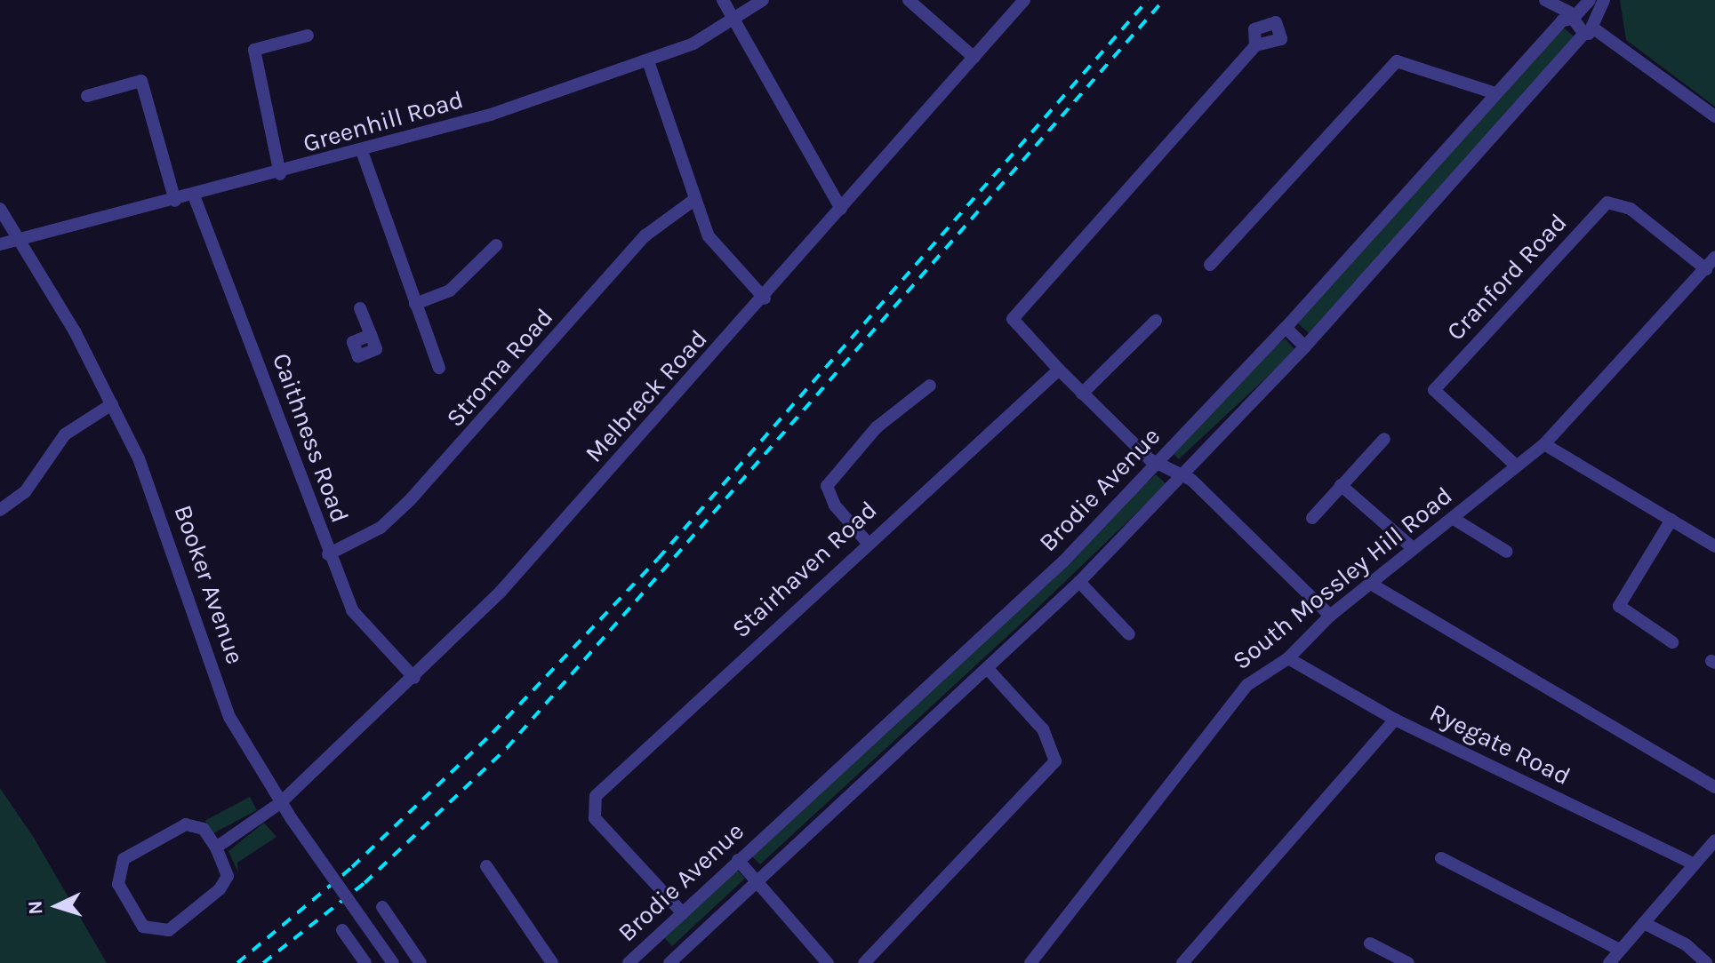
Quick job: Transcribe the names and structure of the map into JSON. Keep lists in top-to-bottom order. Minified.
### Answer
{"streets":{"street":["Greenhill Road","Cranford Road","Stroma Road","Melbreck Road","Caithness Road","Brodie Avenue","Stairhaven Road","South Mossley Hill Road","Booker Avenue","Ryegate Road"]},"crossings":[["Greenhill Road","Caithness Road"],["Greenhill Road","Booker Avenue"],["Cranford Road","South Mossley Hill Road"],["Stroma Road","Caithness Road"],["Melbreck Road","Caithness Road"],["Melbreck Road","Booker Avenue"],["Brodie Avenue","Stairhaven Road"],["South Mossley Hill Road","Ryegate Road"]],"north":"left"}
